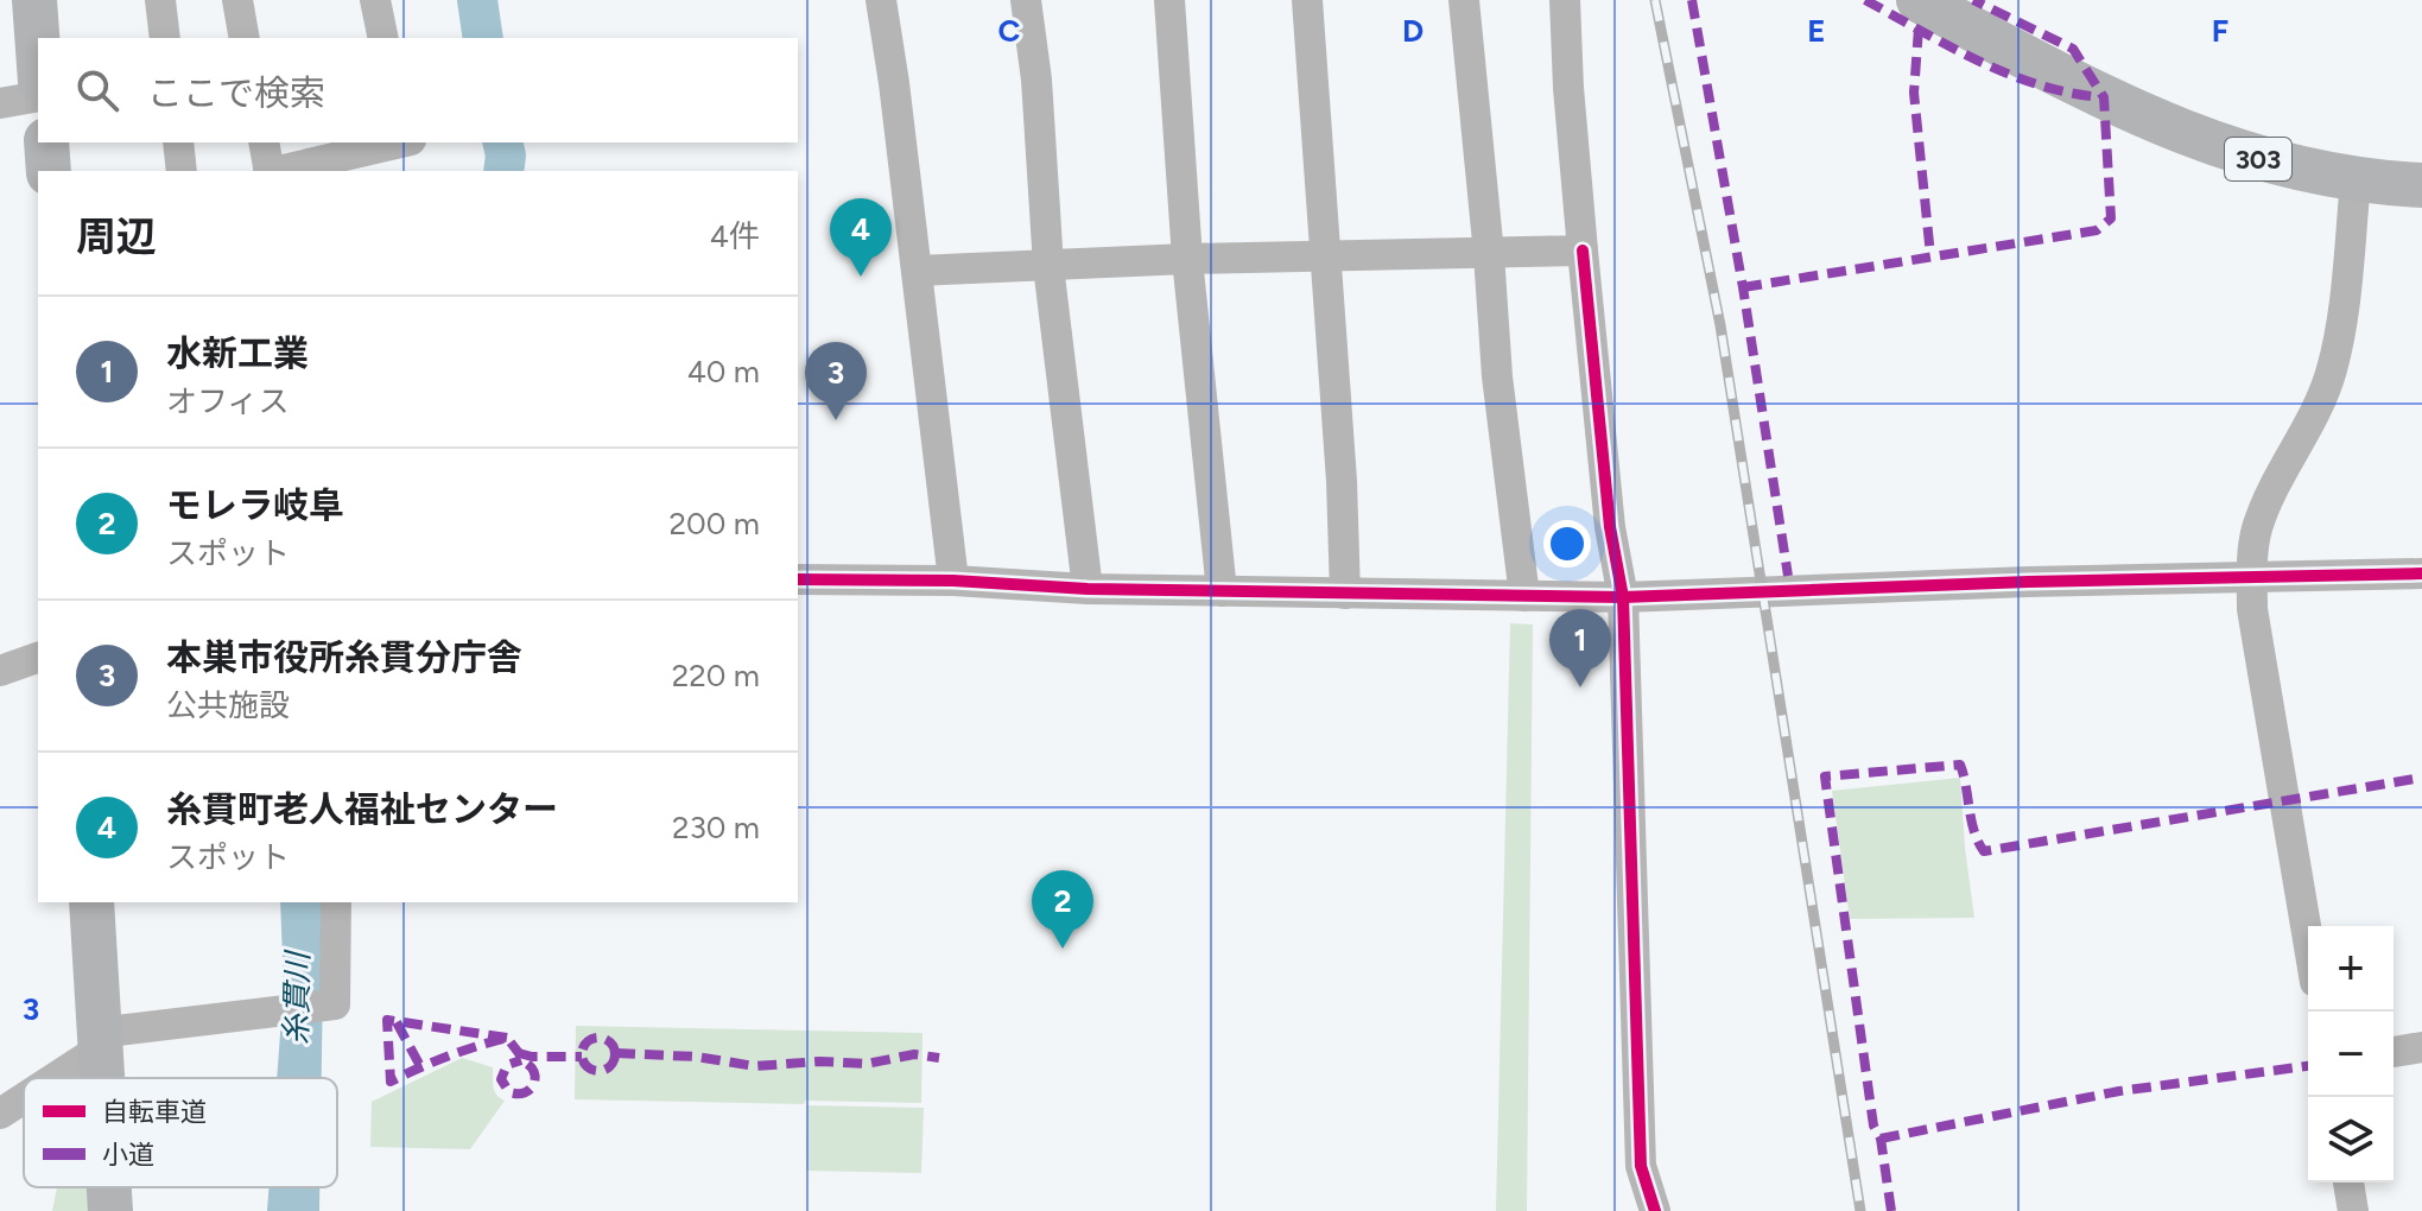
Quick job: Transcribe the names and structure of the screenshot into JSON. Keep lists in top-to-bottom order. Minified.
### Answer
{"streets":{"highway":["303"]},"water":["糸貫川"],"legend":["自転車道","小道"],"page":{"search":"ここで検索","heading":["周辺","4件"],"pins":["4","3","1","2"],"list":[{"mark":"1","name":"水新工業","note":"オフィス","value":"40 m"},{"mark":"2","name":"モレラ岐阜","note":"スポット","value":"200 m"},{"mark":"3","name":"本巣市役所糸貫分庁舎","note":"公共施設","value":"220 m"},{"mark":"4","name":"糸貫町老人福祉センター","note":"スポット","value":"230 m"}],"map_buttons":["+","−"]},"grid":{"columns":["C","D","E","F"],"rows":["3"]}}
